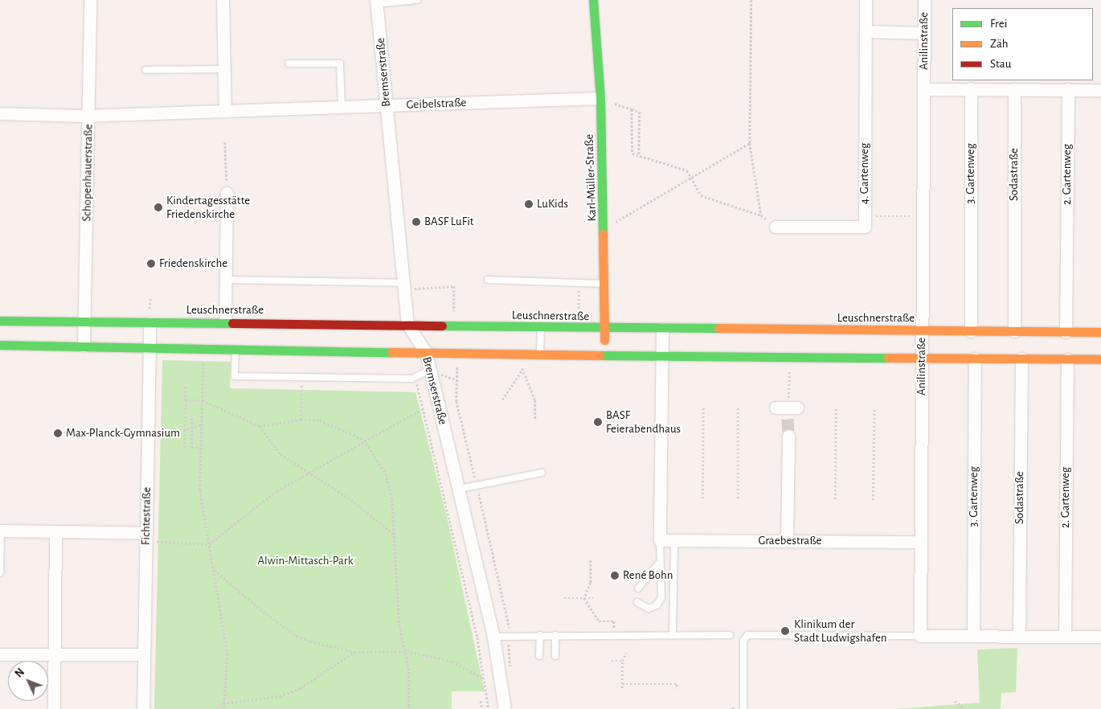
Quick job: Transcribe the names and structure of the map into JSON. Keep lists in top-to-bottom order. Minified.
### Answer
{"streets":{"street":["Anilinstraße","Bremserstraße","Geibelstraße","Schopenhauerstraße","4. Gartenweg","3. Gartenweg","Sodastraße","2. Gartenweg","Karl-Müller-Straße","Leuschnerstraße","Fichtestraße","Graebestraße"]},"crossings":[["Anilinstraße","Leuschnerstraße"],["Anilinstraße","Graebestraße"],["Bremserstraße","Geibelstraße"],["Bremserstraße","Leuschnerstraße"],["Geibelstraße","Schopenhauerstraße"],["Geibelstraße","Karl-Müller-Straße"],["Schopenhauerstraße","Leuschnerstraße"],["3. Gartenweg","Leuschnerstraße"],["Sodastraße","Leuschnerstraße"],["2. Gartenweg","Leuschnerstraße"],["Karl-Müller-Straße","Leuschnerstraße"],["Leuschnerstraße","Fichtestraße"]],"parks":["Alwin-Mittasch-Park"],"places":["LuKids","Kindertagesstätte Friedenskirche","BASF LuFit","Friedenskirche","BASF Feierabendhaus","Max-Planck-Gymnasium","René Bohn","Klinikum der Stadt Ludwigshafen"],"legend":["Frei","Zäh","Stau"],"north":"top left"}
